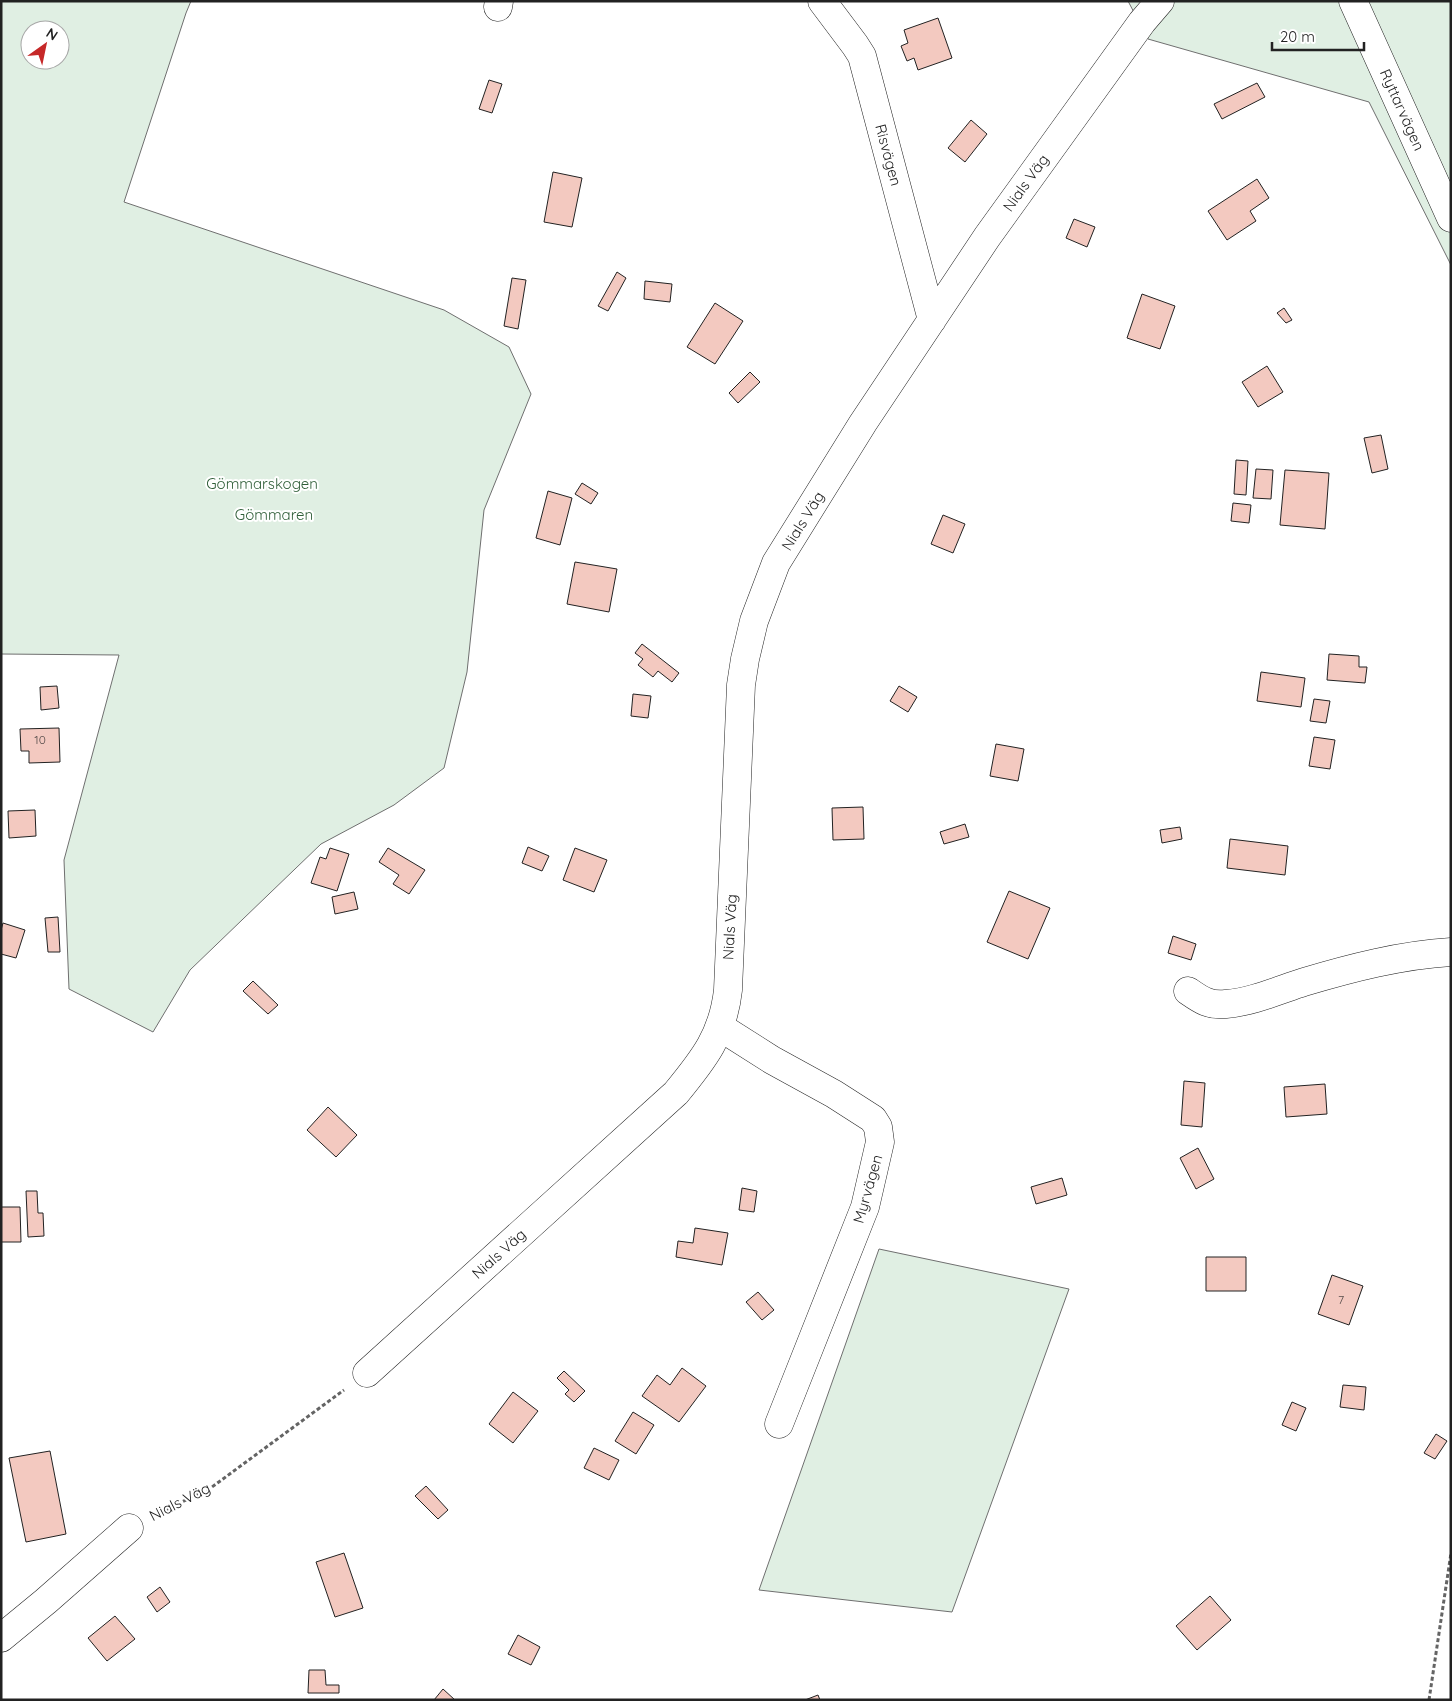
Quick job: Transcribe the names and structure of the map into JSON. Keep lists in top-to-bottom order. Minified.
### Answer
{"streets":{"street":["Ryttarvägen","Risvägen","Nials Väg","Myrvägen"]},"crossings":[["Risvägen","Nials Väg"],["Nials Väg","Myrvägen"]],"parks":["Gömmarskogen","Gömmaren"],"house_numbers":["10","7"],"scale_bar":"20 m","north":"top right"}
